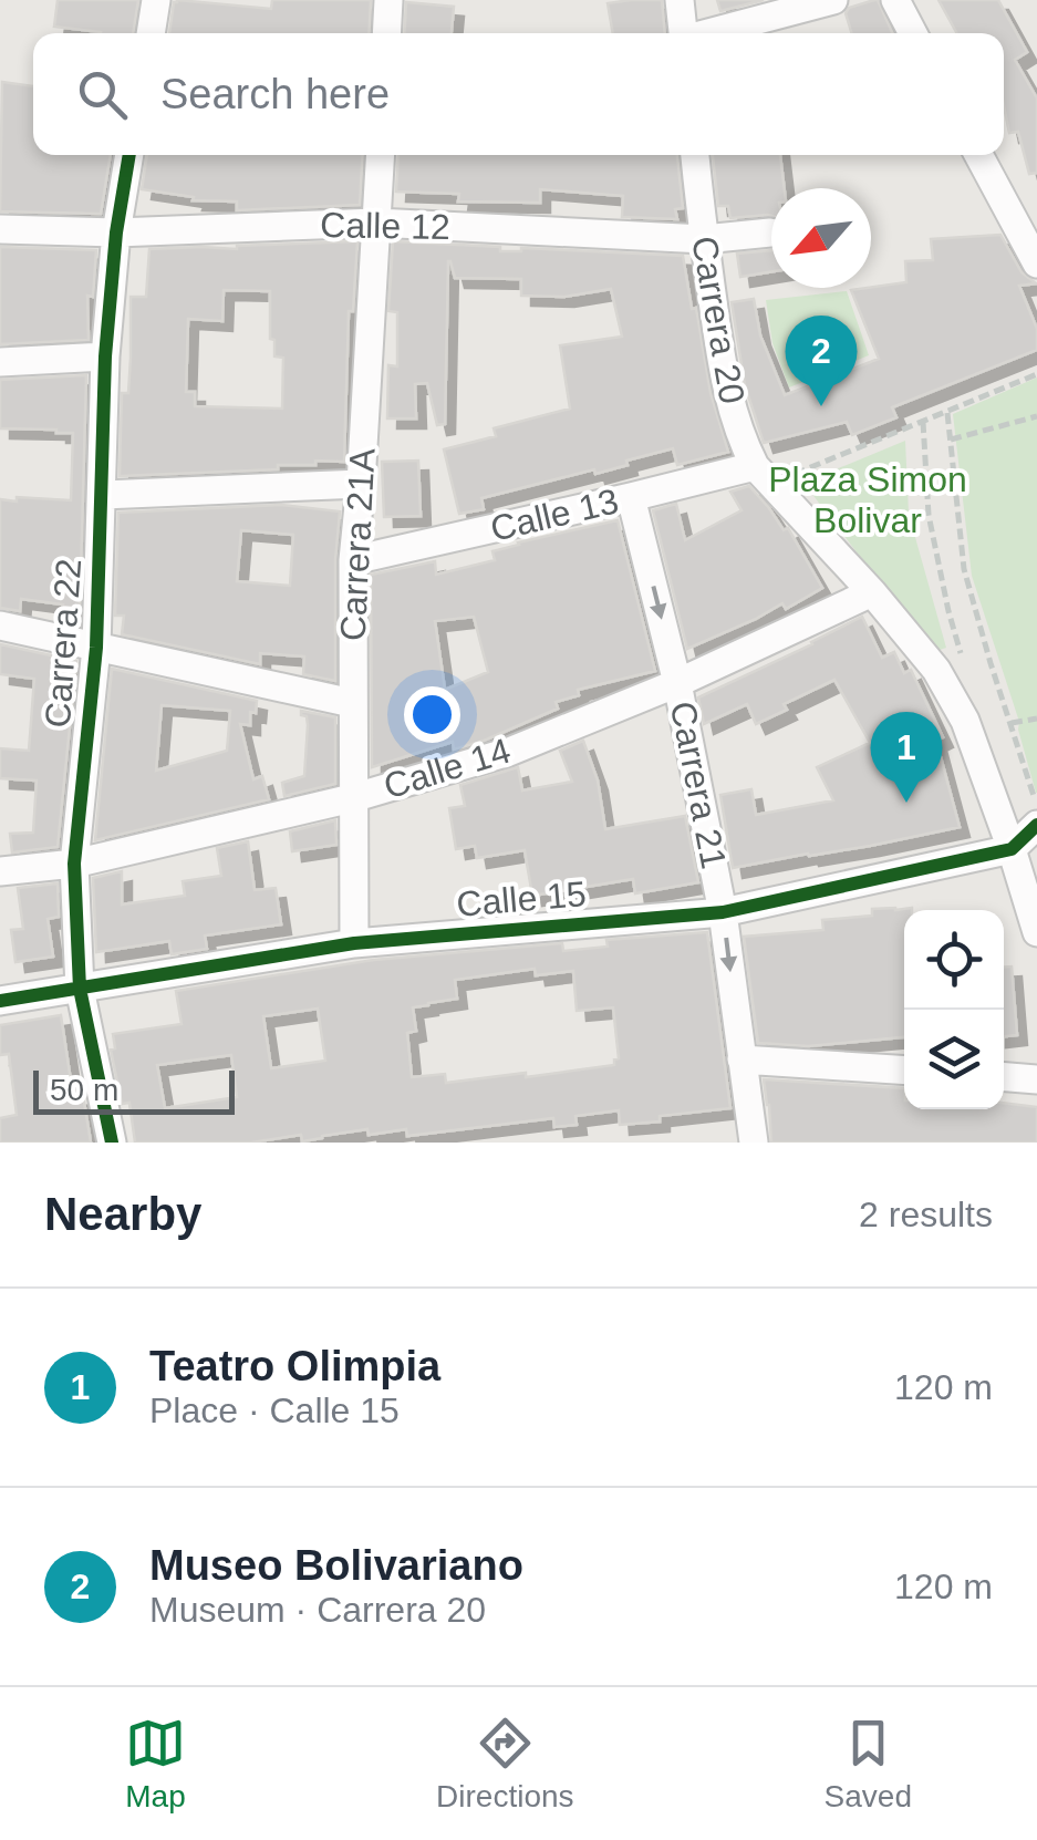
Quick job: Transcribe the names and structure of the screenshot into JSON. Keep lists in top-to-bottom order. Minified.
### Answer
{"streets":{"street":["Calle 12","Carrera 20","Calle 13","Carrera 21A","Carrera 22","Calle 14","Carrera 21","Calle 15"]},"crossings":[["Calle 12","Carrera 20"],["Calle 12","Carrera 21A"],["Calle 12","Carrera 22"],["Carrera 20","Calle 13"],["Carrera 20","Calle 14"],["Carrera 20","Calle 15"],["Calle 13","Carrera 21A"],["Calle 13","Carrera 21"],["Carrera 21A","Calle 14"],["Carrera 21A","Calle 15"],["Carrera 22","Calle 14"],["Carrera 22","Calle 15"],["Calle 14","Carrera 21"],["Carrera 21","Calle 15"]],"one_way":["Carrera 21"],"parks":["Plaza Simon Bolivar"],"scale_bar":"50 m","north":"bottom left","page":{"search":"Search here","pins":["2","1"],"scale":"50 m","heading":["Nearby","2 results"],"list":[{"mark":"1","name":"Teatro Olimpia","note":"Place · Calle 15","value":"120 m"},{"mark":"2","name":"Museo Bolivariano","note":"Museum · Carrera 20","value":"120 m"}],"nav":["Map","Directions","Saved"]}}
